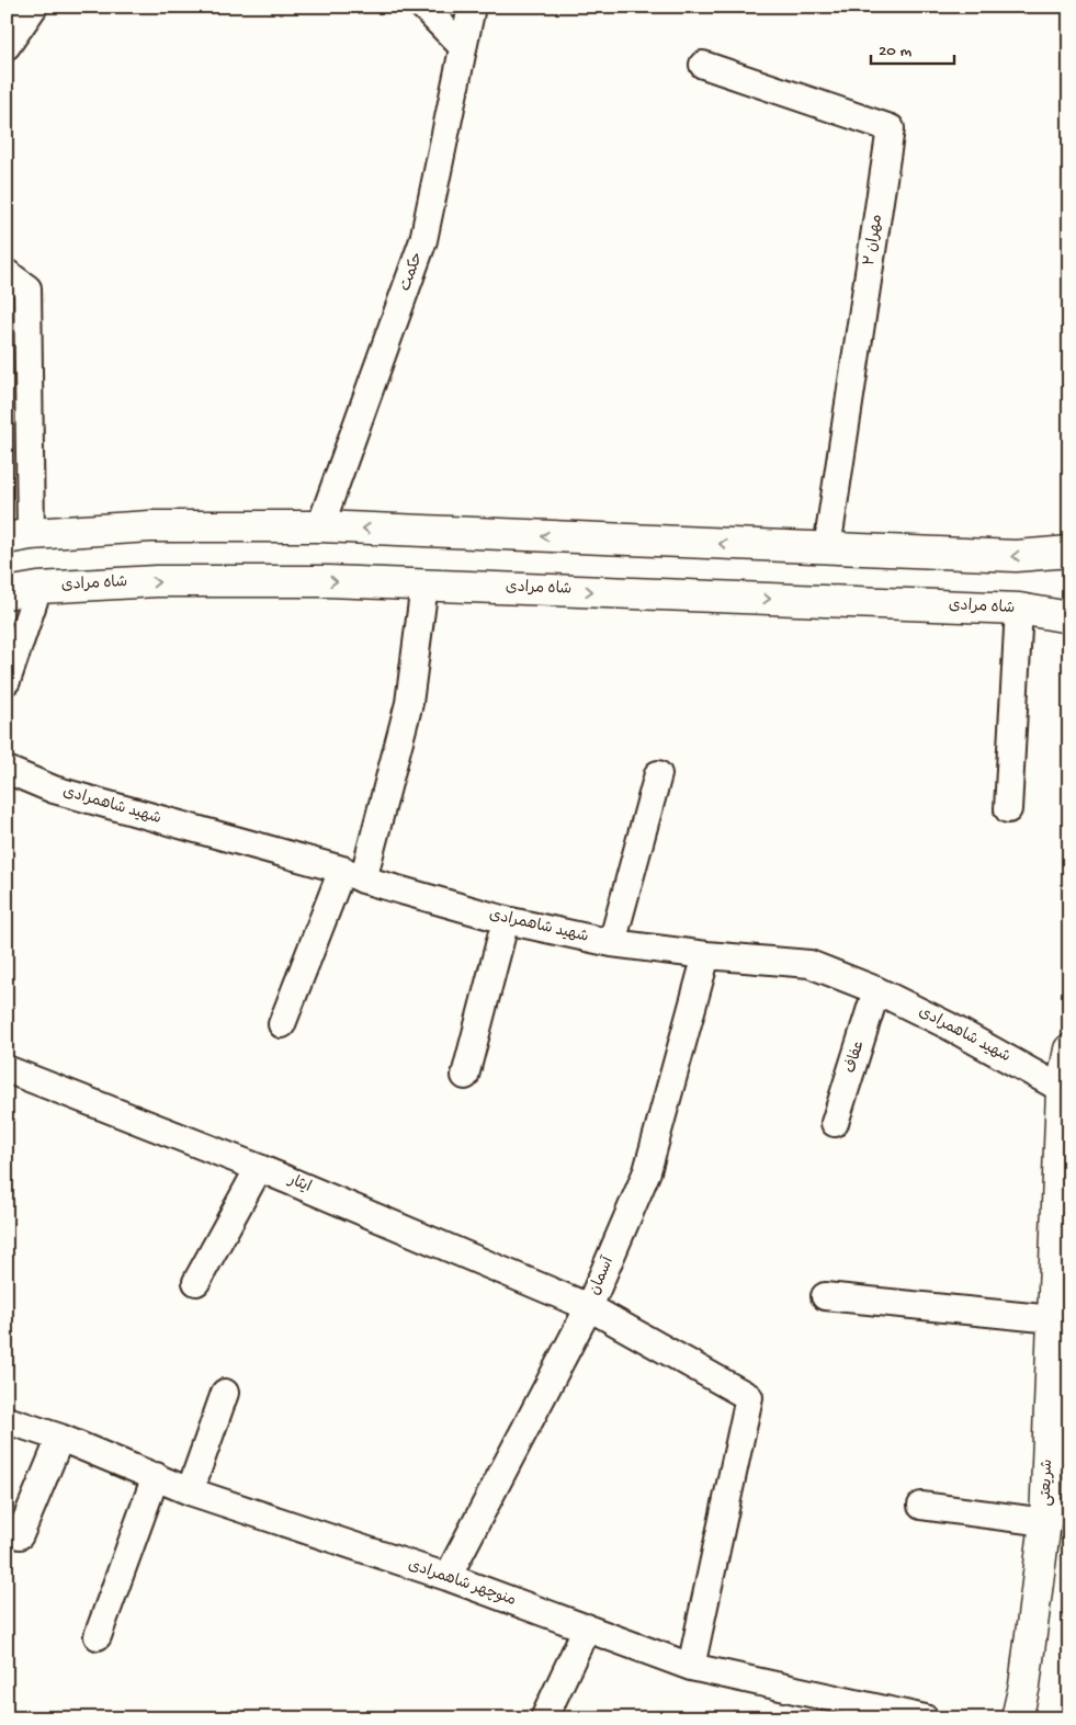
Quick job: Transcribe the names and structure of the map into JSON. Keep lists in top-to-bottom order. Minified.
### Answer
{"streets":{"main road":["شاه مرادی","شریعتی"],"street":["مهران ۲","حکمت","شهید شاهمرادی","عفاف","ایثار","آسمان","منوچهر شاهمرادی"]},"crossings":[["شهید شاهمرادی","عفاف"],["شهید شاهمرادی","آسمان"],["شهید شاهمرادی","شریعتی"],["ایثار","آسمان"],["ایثار","منوچهر شاهمرادی"],["آسمان","منوچهر شاهمرادی"]],"scale_bar":"20 m"}
